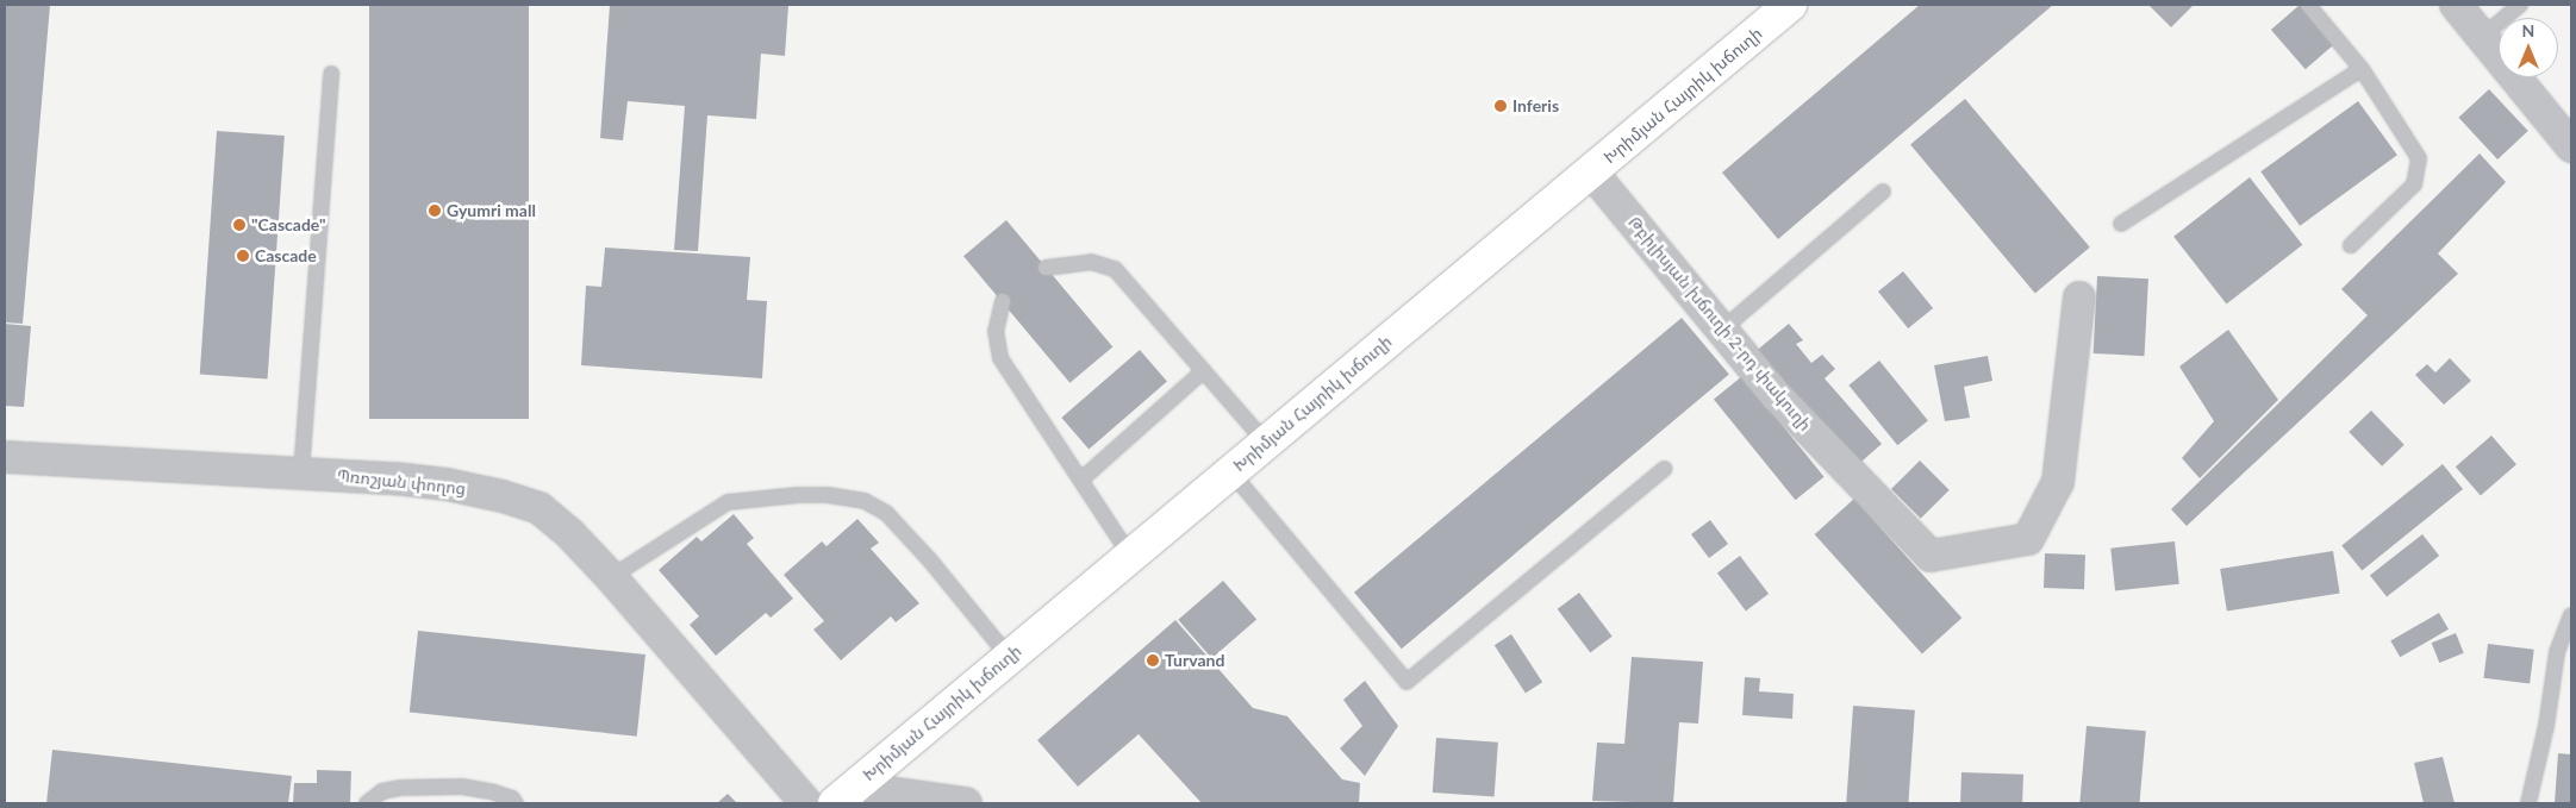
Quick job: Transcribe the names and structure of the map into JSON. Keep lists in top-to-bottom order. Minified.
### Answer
{"streets":{"highway":["Խրիմյան Հայրիկ խճուղի"],"street":["Թբիլիսյան խճուղի 2-րդ փակուղի","Պռոշյան փողոց"]},"crossings":[["Խրիմյան Հայրիկ խճուղի","Թբիլիսյան խճուղի 2-րդ փակուղի"]],"places":["Inferis","Gyumri mall","\"Cascade\"","Cascade","Turvand"],"north":"top"}
